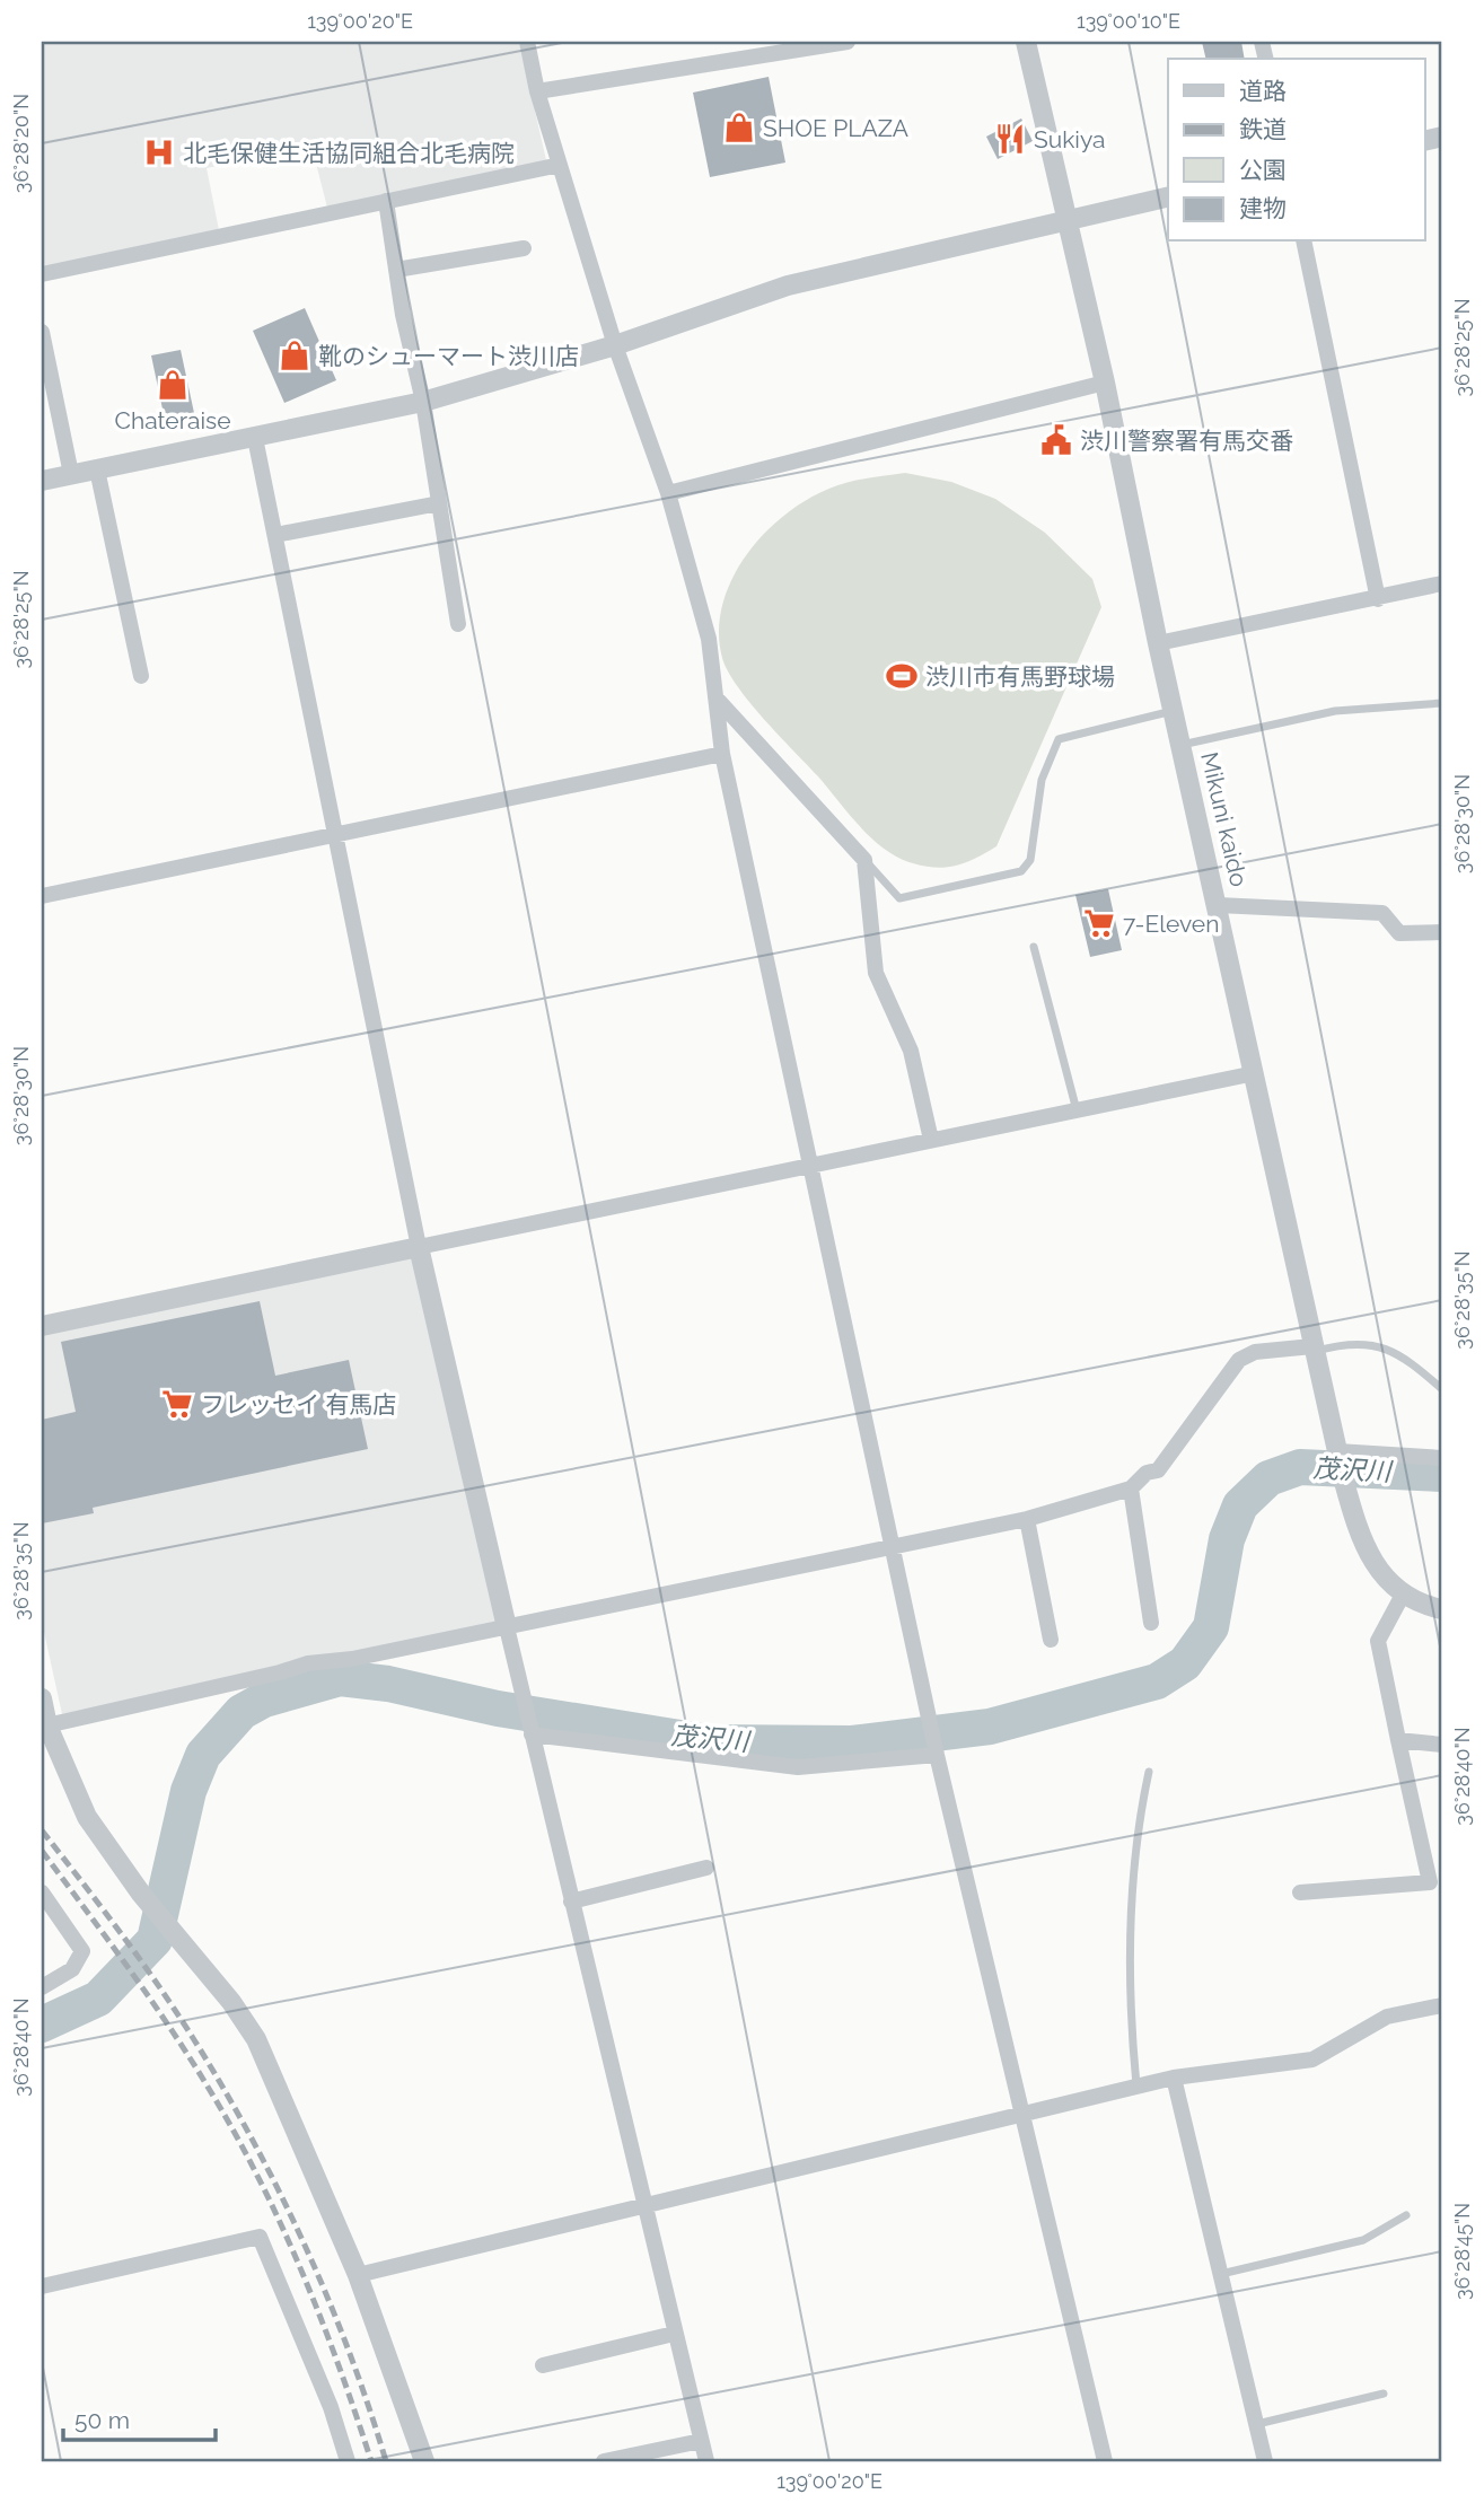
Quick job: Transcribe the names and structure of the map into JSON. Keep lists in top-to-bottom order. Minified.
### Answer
{"streets":{"street":["Mikuni kaido"]},"water":["茂沢川"],"places":{"shop":["SHOE PLAZA","靴のシューマート渋川店","Chateraise"],"restaurant":["Sukiya"],"hospital":["北毛保健生活協同組合北毛病院"],"public building":["渋川警察署有馬交番"],"sports":["渋川市有馬野球場"],"supermarket":["7-Eleven","フレッセイ 有馬店"]},"legend":["道路","鉄道","公園","建物"],"scale_bar":"50 m","coordinates":["139°00'20\"E","139°00'10\"E","36°28'20\"N","36°28'25\"N","36°28'30\"N","36°28'35\"N","36°28'40\"N","36°28'45\"N"]}
